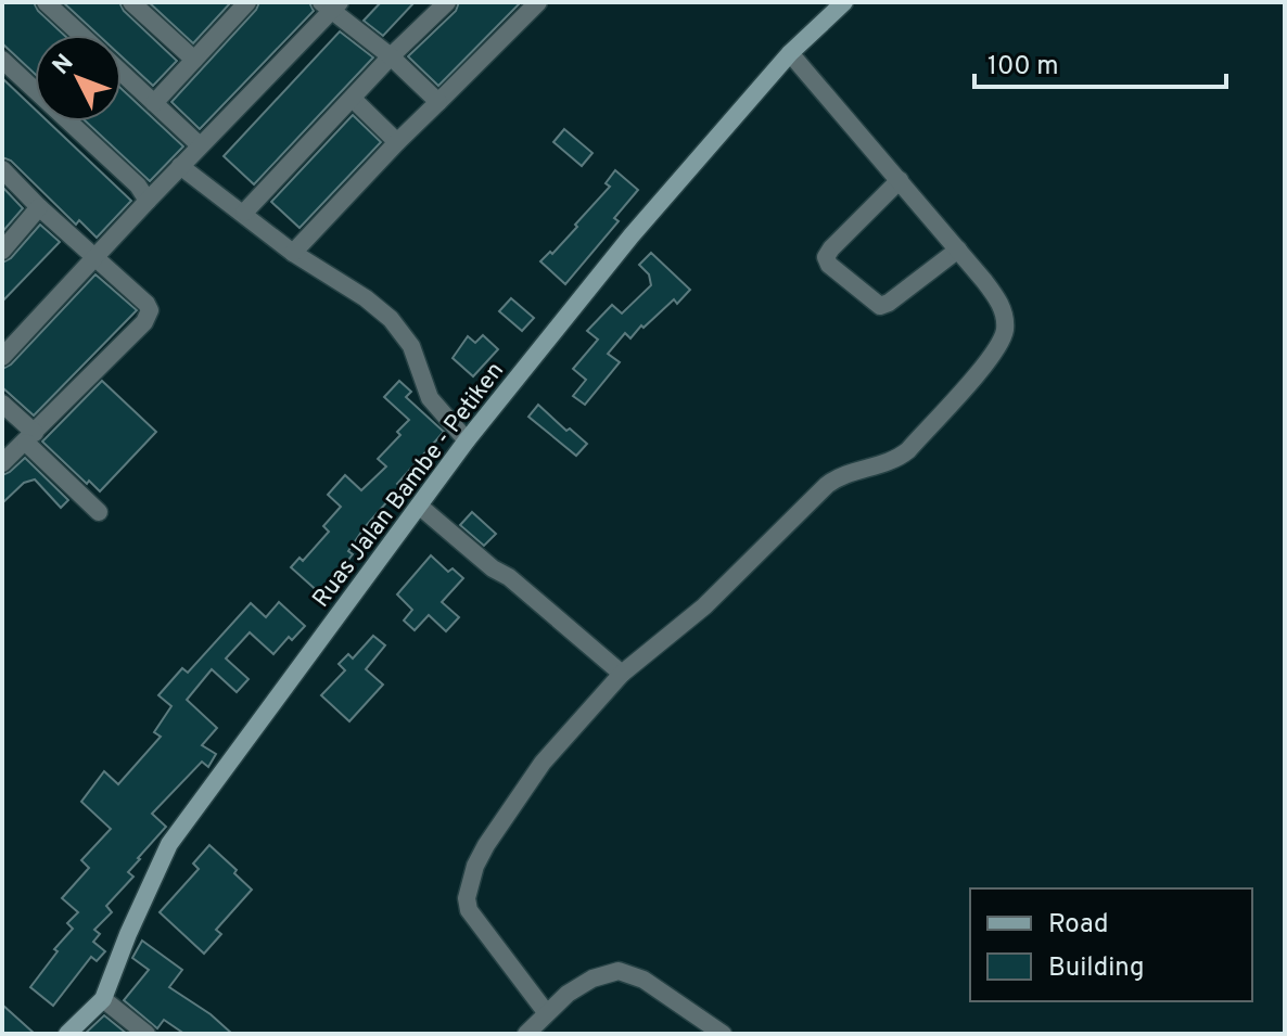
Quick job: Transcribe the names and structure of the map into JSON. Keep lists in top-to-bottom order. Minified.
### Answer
{"streets":{"main road":["Ruas Jalan Bambe - Petiken"]},"legend":["Road","Building"],"scale_bar":"100 m","north":"top left"}
